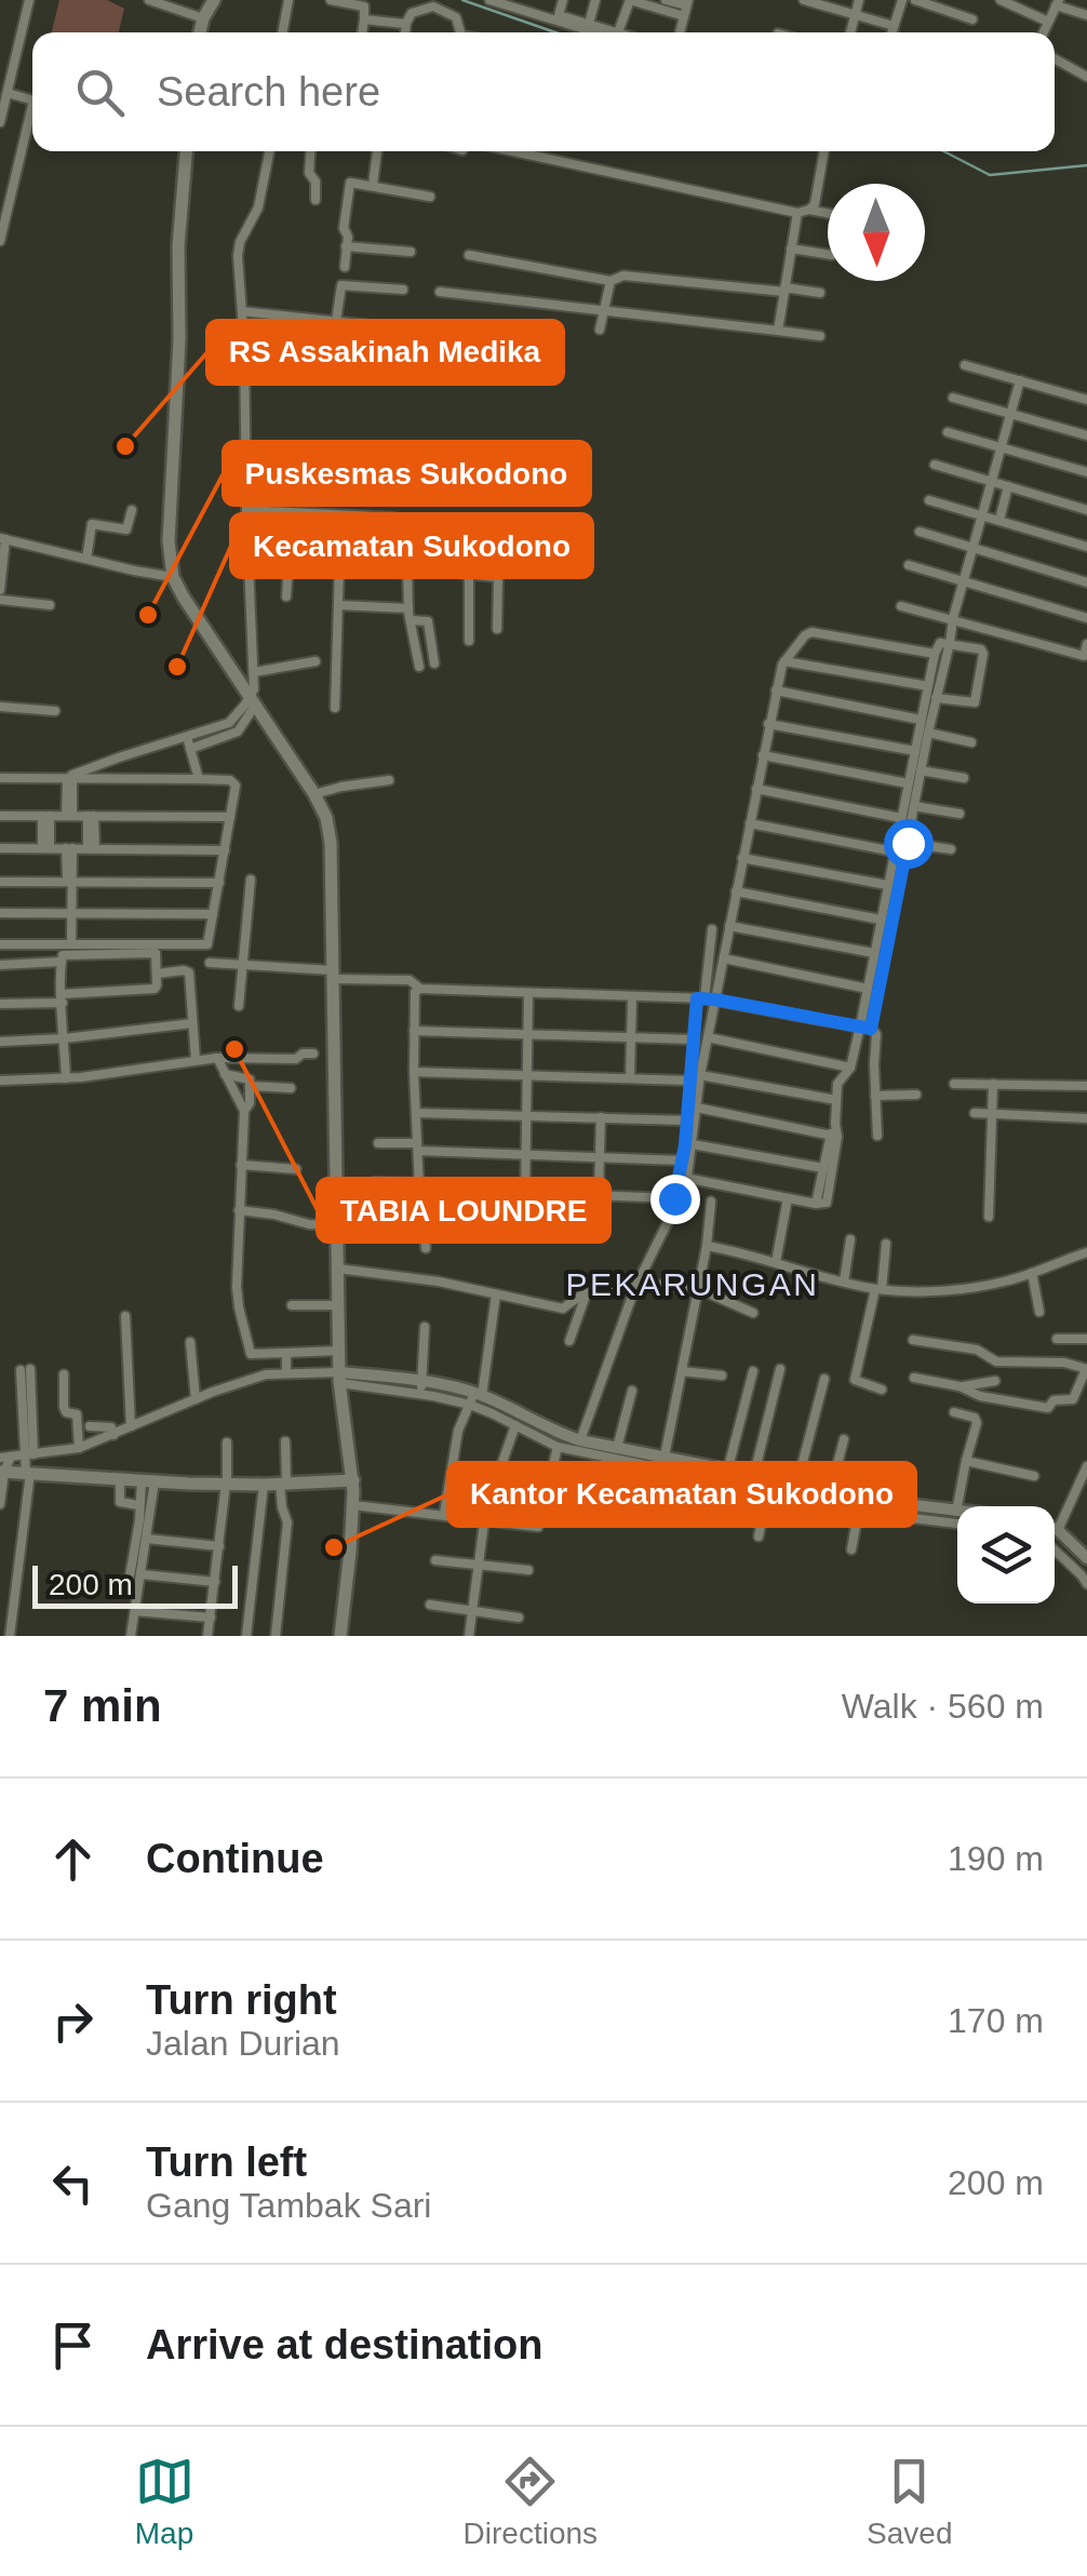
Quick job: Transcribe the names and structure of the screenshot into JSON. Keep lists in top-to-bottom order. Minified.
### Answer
{"districts":["PEKARUNGAN"],"places":["RS Assakinah Medika","Puskesmas Sukodono","Kecamatan Sukodono","TABIA LOUNDRE","Kantor Kecamatan Sukodono"],"scale_bar":"200 m","north":"bottom","page":{"search":"Search here","scale":"200 m","heading":["7 min","Walk · 560 m"],"list":[["Continue","190 m"],["Turn right","Jalan Durian","170 m"],["Turn left","Gang Tambak Sari","200 m"],"Arrive at destination"],"nav":["Map","Directions","Saved"]}}
